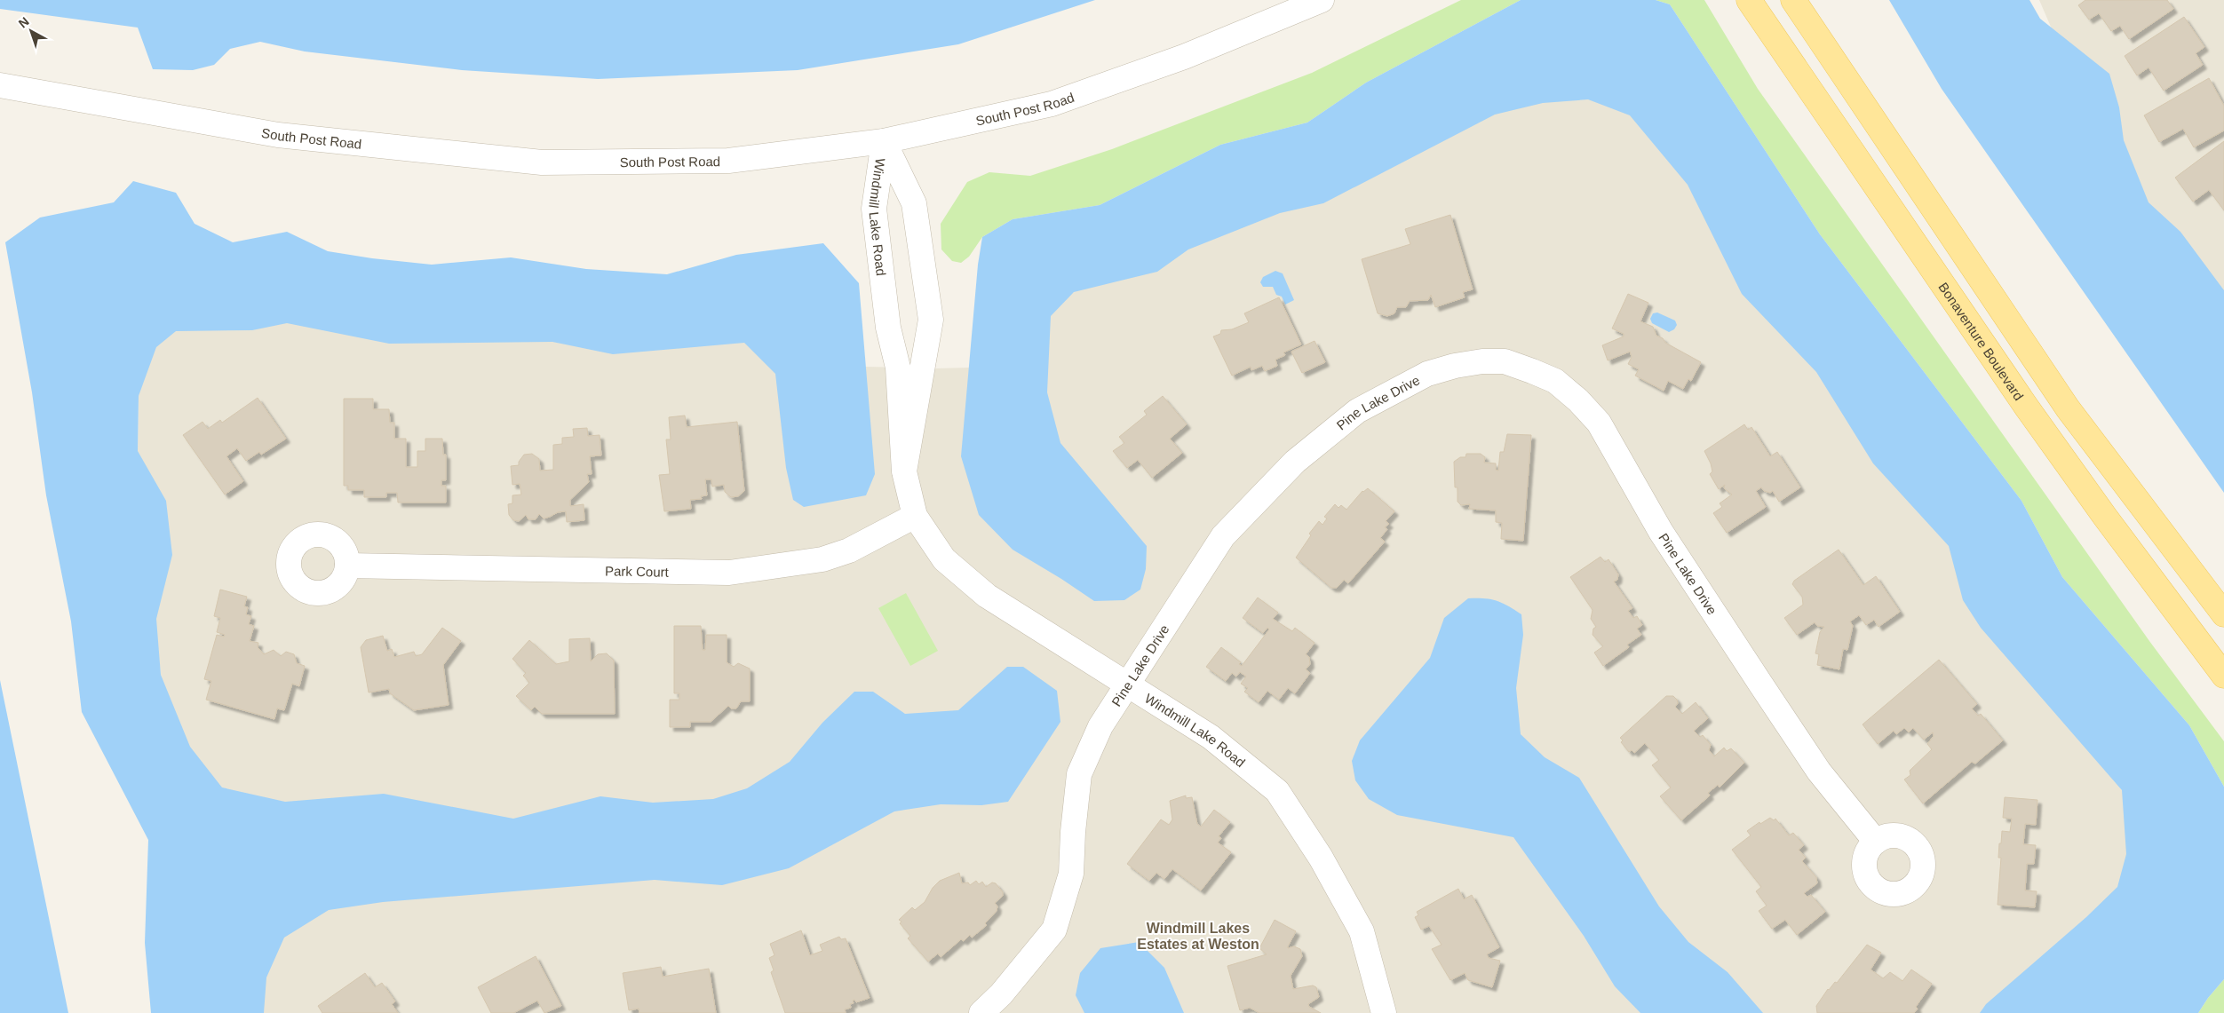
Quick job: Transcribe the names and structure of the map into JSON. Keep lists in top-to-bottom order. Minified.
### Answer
{"streets":{"main road":["Bonaventure Boulevard"],"street":["South Post Road","Windmill Lake Road","Pine Lake Drive","Park Court"]},"crossings":[["South Post Road","Windmill Lake Road"],["Windmill Lake Road","Pine Lake Drive"],["Windmill Lake Road","Park Court"]],"districts":["Windmill Lakes Estates at Weston"],"north":"top left"}
